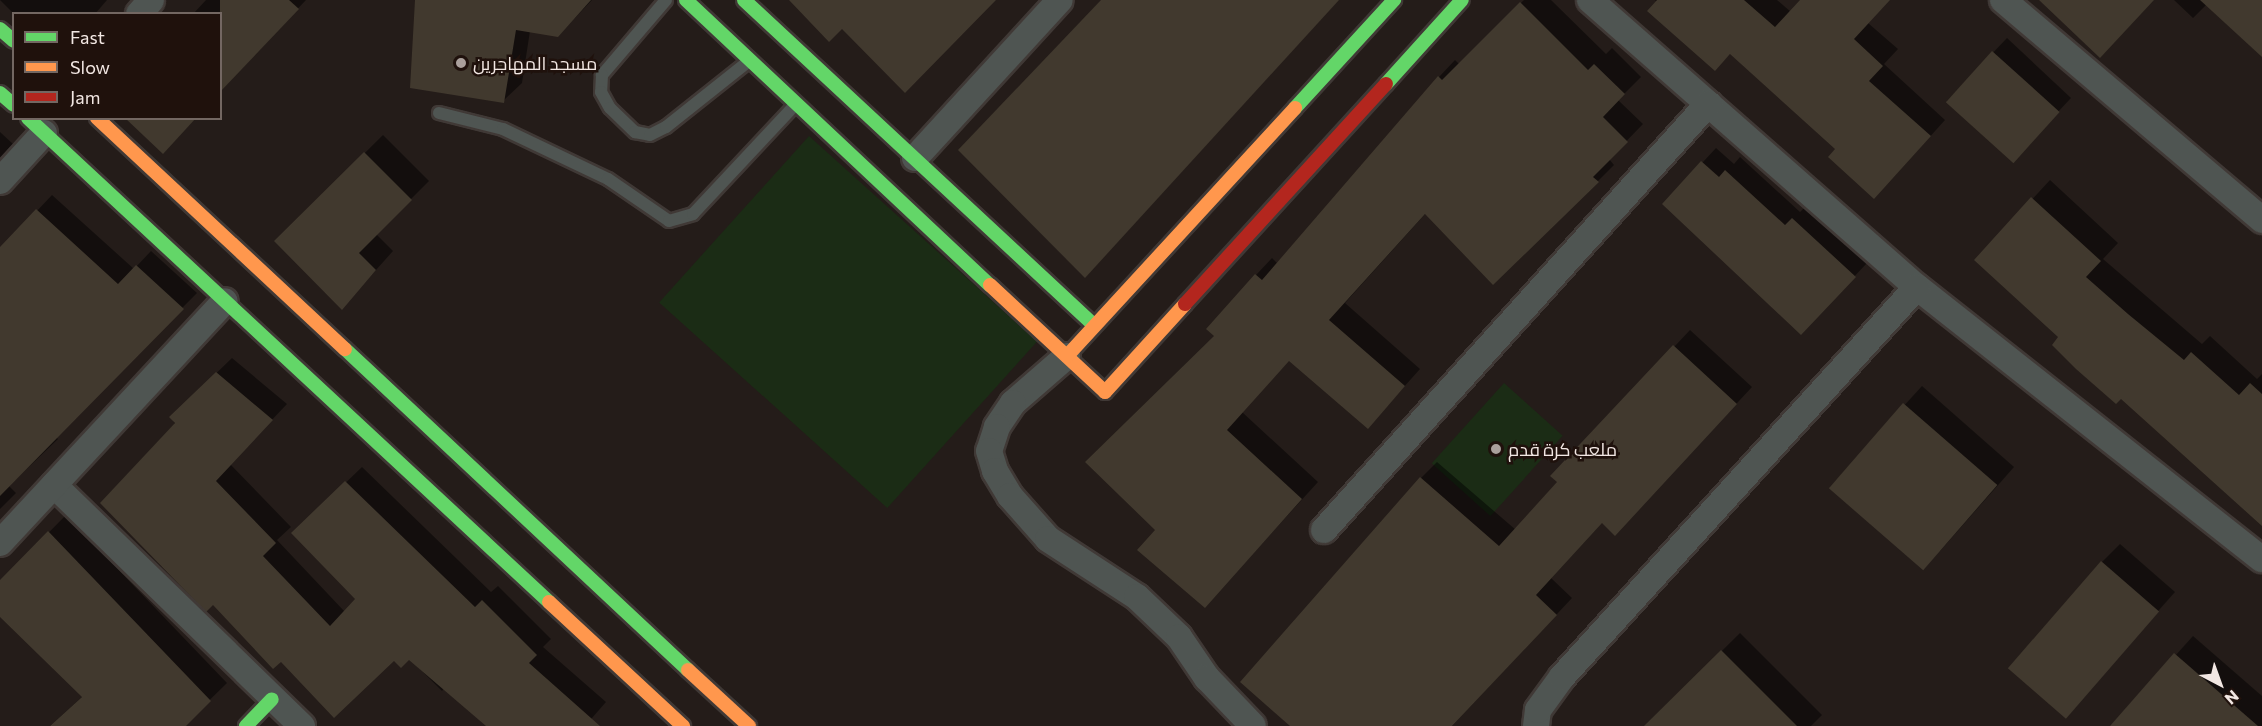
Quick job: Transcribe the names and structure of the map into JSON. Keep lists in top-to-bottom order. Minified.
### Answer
{"places":["مسجد المهاجرين","ملعب كرة قدم"],"legend":["Fast","Slow","Jam"],"north":"bottom right"}
